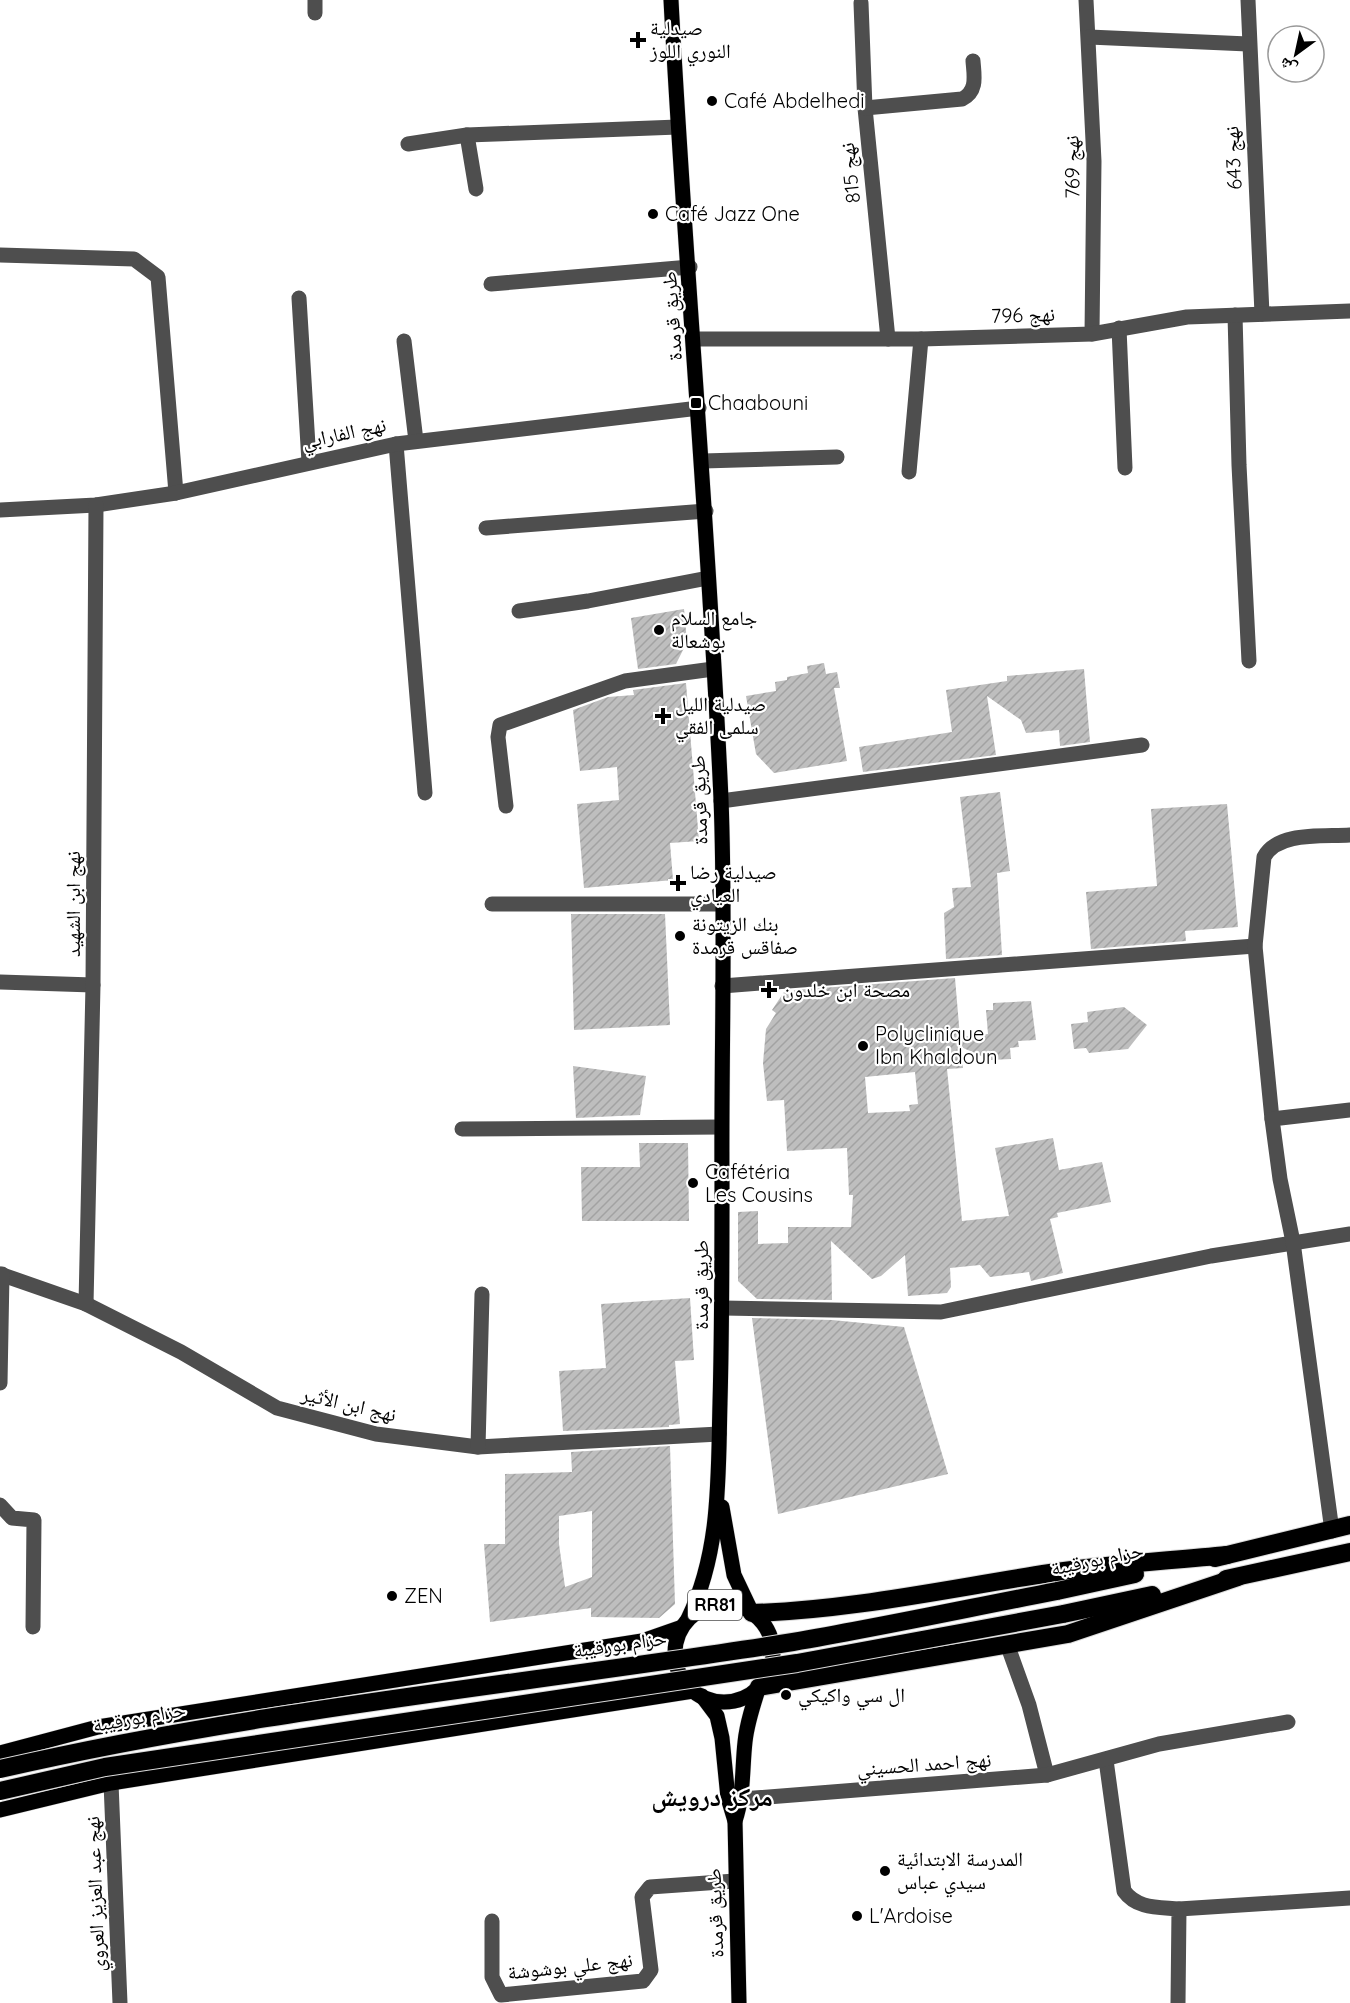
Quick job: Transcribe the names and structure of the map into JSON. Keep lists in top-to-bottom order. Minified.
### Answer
{"streets":{"highway":["حزام بورقيبة"],"main road":["طريق قرمدة","RR81"],"street":["نهج 643","نهج 769","نهج 815","نهج 796","نهج الفارابي","نهج ابن الشهيد","نهج ابن الأثير","نهج احمد الحسيني","نهج عبد العزيز العروي","نهج علي بوشوشة"]},"crossings":[["نهج 643","نهج 796"],["نهج 769","نهج 796"],["نهج 815","نهج 796"],["نهج 796","طريق قرمدة"],["طريق قرمدة","نهج الفارابي"],["طريق قرمدة","نهج ابن الأثير"],["طريق قرمدة","حزام بورقيبة"],["طريق قرمدة","RR81"],["طريق قرمدة","نهج احمد الحسيني"],["طريق قرمدة","نهج علي بوشوشة"],["نهج الفارابي","نهج ابن الشهيد"],["نهج ابن الشهيد","نهج ابن الأثير"],["حزام بورقيبة","RR81"]],"districts":["مركز درويش"],"places":{"health":["صيدلية النوري اللوز","صيدلية الليل سلمى الفقي","صيدلية رضا العيادي","مصحة ابن خلدون"],"other":["Café Abdelhedi","Café Jazz One","جامع السلام بوشعالة","بنك الزيتونة صفاقس قرمدة","Polyclinique Ibn Khaldoun","Cafétéria Les Cousins","ZEN","ال سي واكيكي","المدرسة الابتدائية سيدي عباس","L'Ardoise"],"transit":["Chaabouni"]},"north":"bottom left"}
